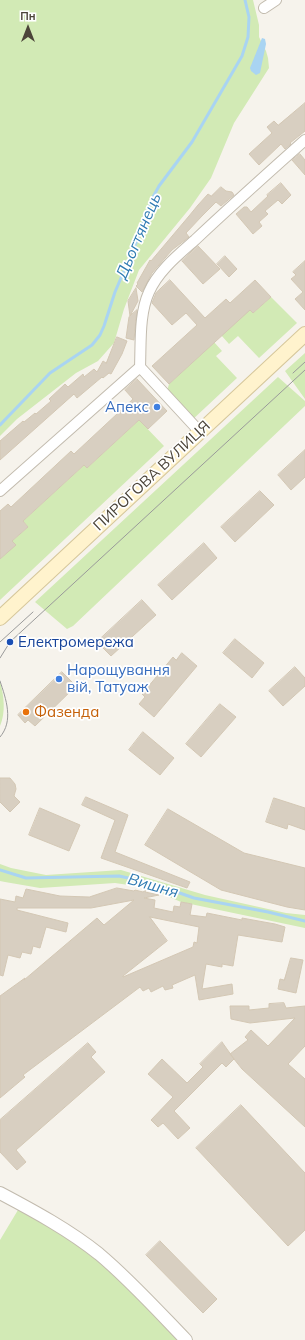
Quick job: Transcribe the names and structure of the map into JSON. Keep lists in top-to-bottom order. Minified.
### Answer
{"streets":{"main road":["ПИРОГОВА ВУЛИЦЯ"]},"water":["Дьогтянець","Вишня"],"places":["Апекс","Електромережа","Нарощування вій, Татуаж","Фазенда"],"north":"top"}
